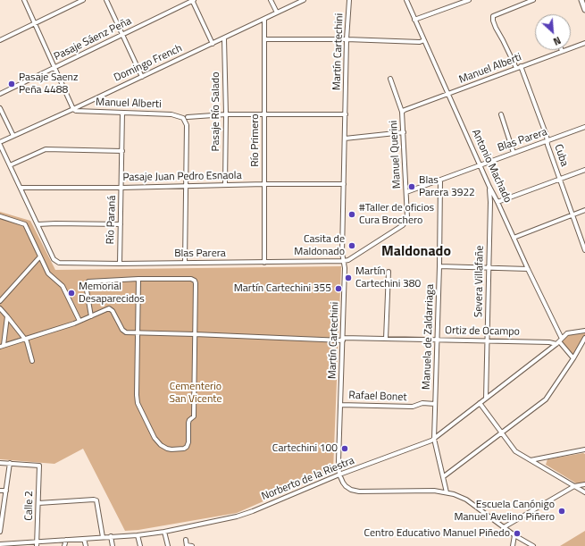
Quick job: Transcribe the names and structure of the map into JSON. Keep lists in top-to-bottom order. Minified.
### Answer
{"streets":{"street":["Pasaje Sáenz Peña","Martín Cartechini","Domingo French","Manuel Alberti","Pasaje Río Salado","Río Primero","Blas Parera","Manuel Querini","Cuba","Antonio Machado","Pasaje Juan Pedro Esnaola","Río Paraná","Severa Villafañe","Ortiz de Ocampo","Manuela de Zaldarriaga","Rafael Bonet","Norberto de la Riestra","Calle 2"]},"crossings":[["Martín Cartechini","Blas Parera"],["Martín Cartechini","Manuel Querini"],["Martín Cartechini","Pasaje Juan Pedro Esnaola"],["Martín Cartechini","Ortiz de Ocampo"],["Martín Cartechini","Rafael Bonet"],["Martín Cartechini","Norberto de la Riestra"],["Domingo French","Manuel Alberti"],["Domingo French","Pasaje Río Salado"],["Domingo French","Río Primero"],["Manuel Alberti","Manuel Querini"],["Manuel Alberti","Cuba"],["Manuel Alberti","Antonio Machado"],["Manuel Alberti","Pasaje Juan Pedro Esnaola"],["Manuel Alberti","Río Paraná"],["Pasaje Río Salado","Pasaje Juan Pedro Esnaola"],["Río Primero","Blas Parera"],["Río Primero","Pasaje Juan Pedro Esnaola"],["Blas Parera","Manuel Querini"],["Blas Parera","Cuba"],["Blas Parera","Antonio Machado"],["Blas Parera","Río Paraná"],["Blas Parera","Manuela de Zaldarriaga"],["Antonio Machado","Severa Villafañe"],["Antonio Machado","Ortiz de Ocampo"],["Antonio Machado","Norberto de la Riestra"],["Pasaje Juan Pedro Esnaola","Río Paraná"],["Severa Villafañe","Ortiz de Ocampo"],["Severa Villafañe","Norberto de la Riestra"],["Ortiz de Ocampo","Manuela de Zaldarriaga"],["Ortiz de Ocampo","Norberto de la Riestra"],["Manuela de Zaldarriaga","Rafael Bonet"],["Manuela de Zaldarriaga","Norberto de la Riestra"],["Norberto de la Riestra","Calle 2"]],"districts":["Maldonado"],"parks":["Cementerio San Vicente"],"places":["Pasaje Saenz Peña 4488","Blas Parera 3922","#Taller de oficios Cura Brochero","Casita de Maldonado","Martín Cartechini 380","Martín Cartechini 355","Memorial Desaparecidos","Cartechini 100","Escuela Canónigo Manuel Avelino Piñero","Centro Educativo Manuel Piñedo"],"north":"bottom right"}
